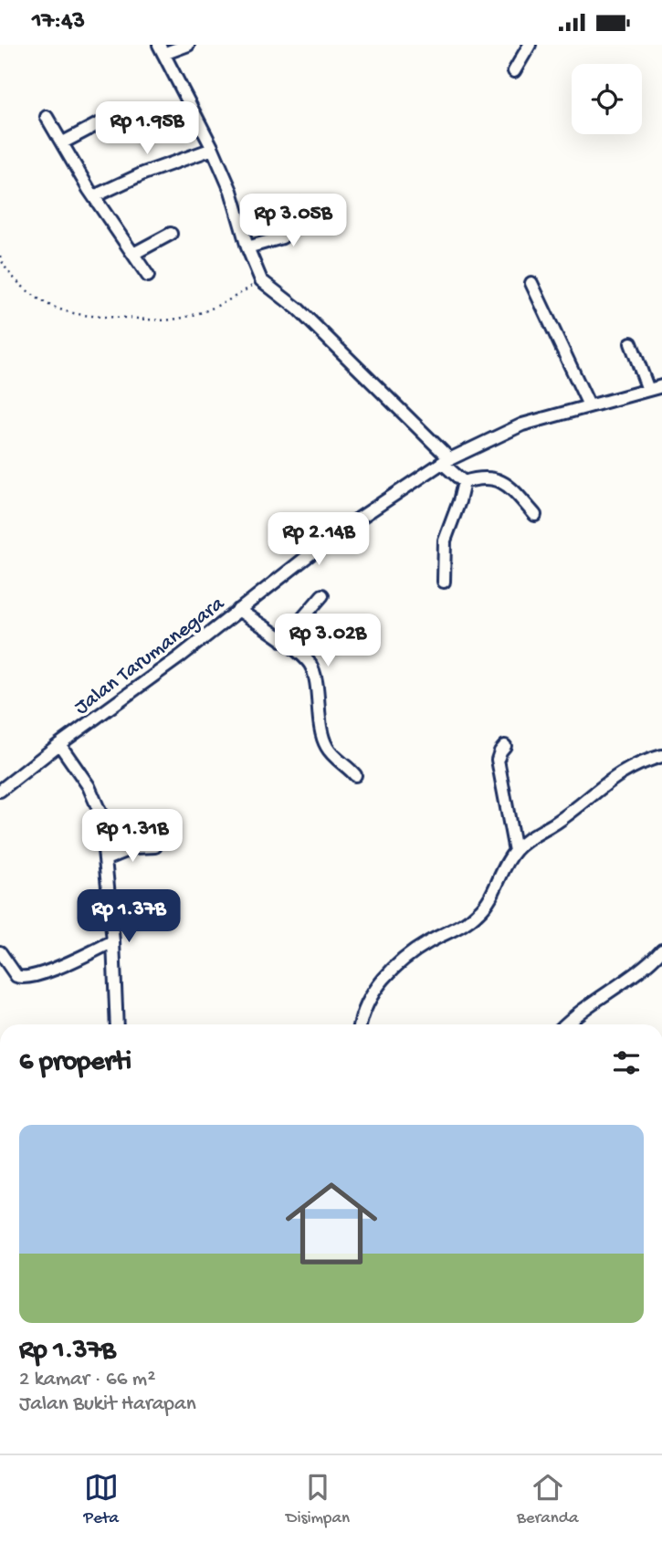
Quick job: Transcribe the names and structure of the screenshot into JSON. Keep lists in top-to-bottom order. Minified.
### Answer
{"streets":{"street":["Jalan Tarumanegara"]},"page":{"status":"17:43","price":["Rp 1.95B","Rp 3.05B","Rp 2.14B","Rp 3.02B","Rp 1.31B","Rp 1.37B"],"heading":"6 properti","list":[{"name":"Rp 1.37B","note":"2 kamar · 66 m² · Jalan Bukit Harapan"}],"tabs":["Peta","Disimpan","Beranda"]}}
